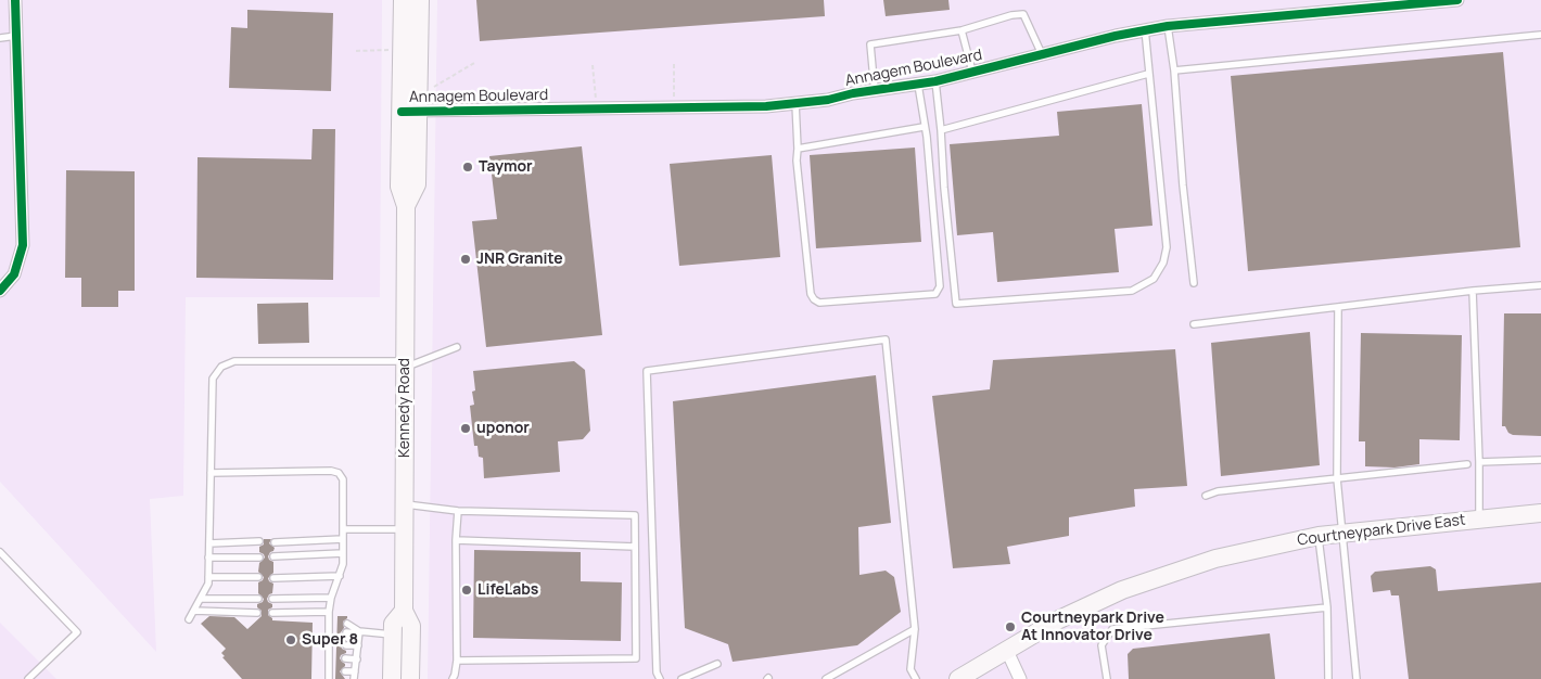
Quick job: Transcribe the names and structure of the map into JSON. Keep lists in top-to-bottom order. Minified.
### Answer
{"streets":{"main road":["Kennedy Road","Courtneypark Drive East"],"street":["Annagem Boulevard"]},"crossings":[["Annagem Boulevard","Kennedy Road"]],"places":["Taymor","JNR Granite","uponor","LifeLabs","Courtneypark Drive At Innovator Drive","Super 8"]}
